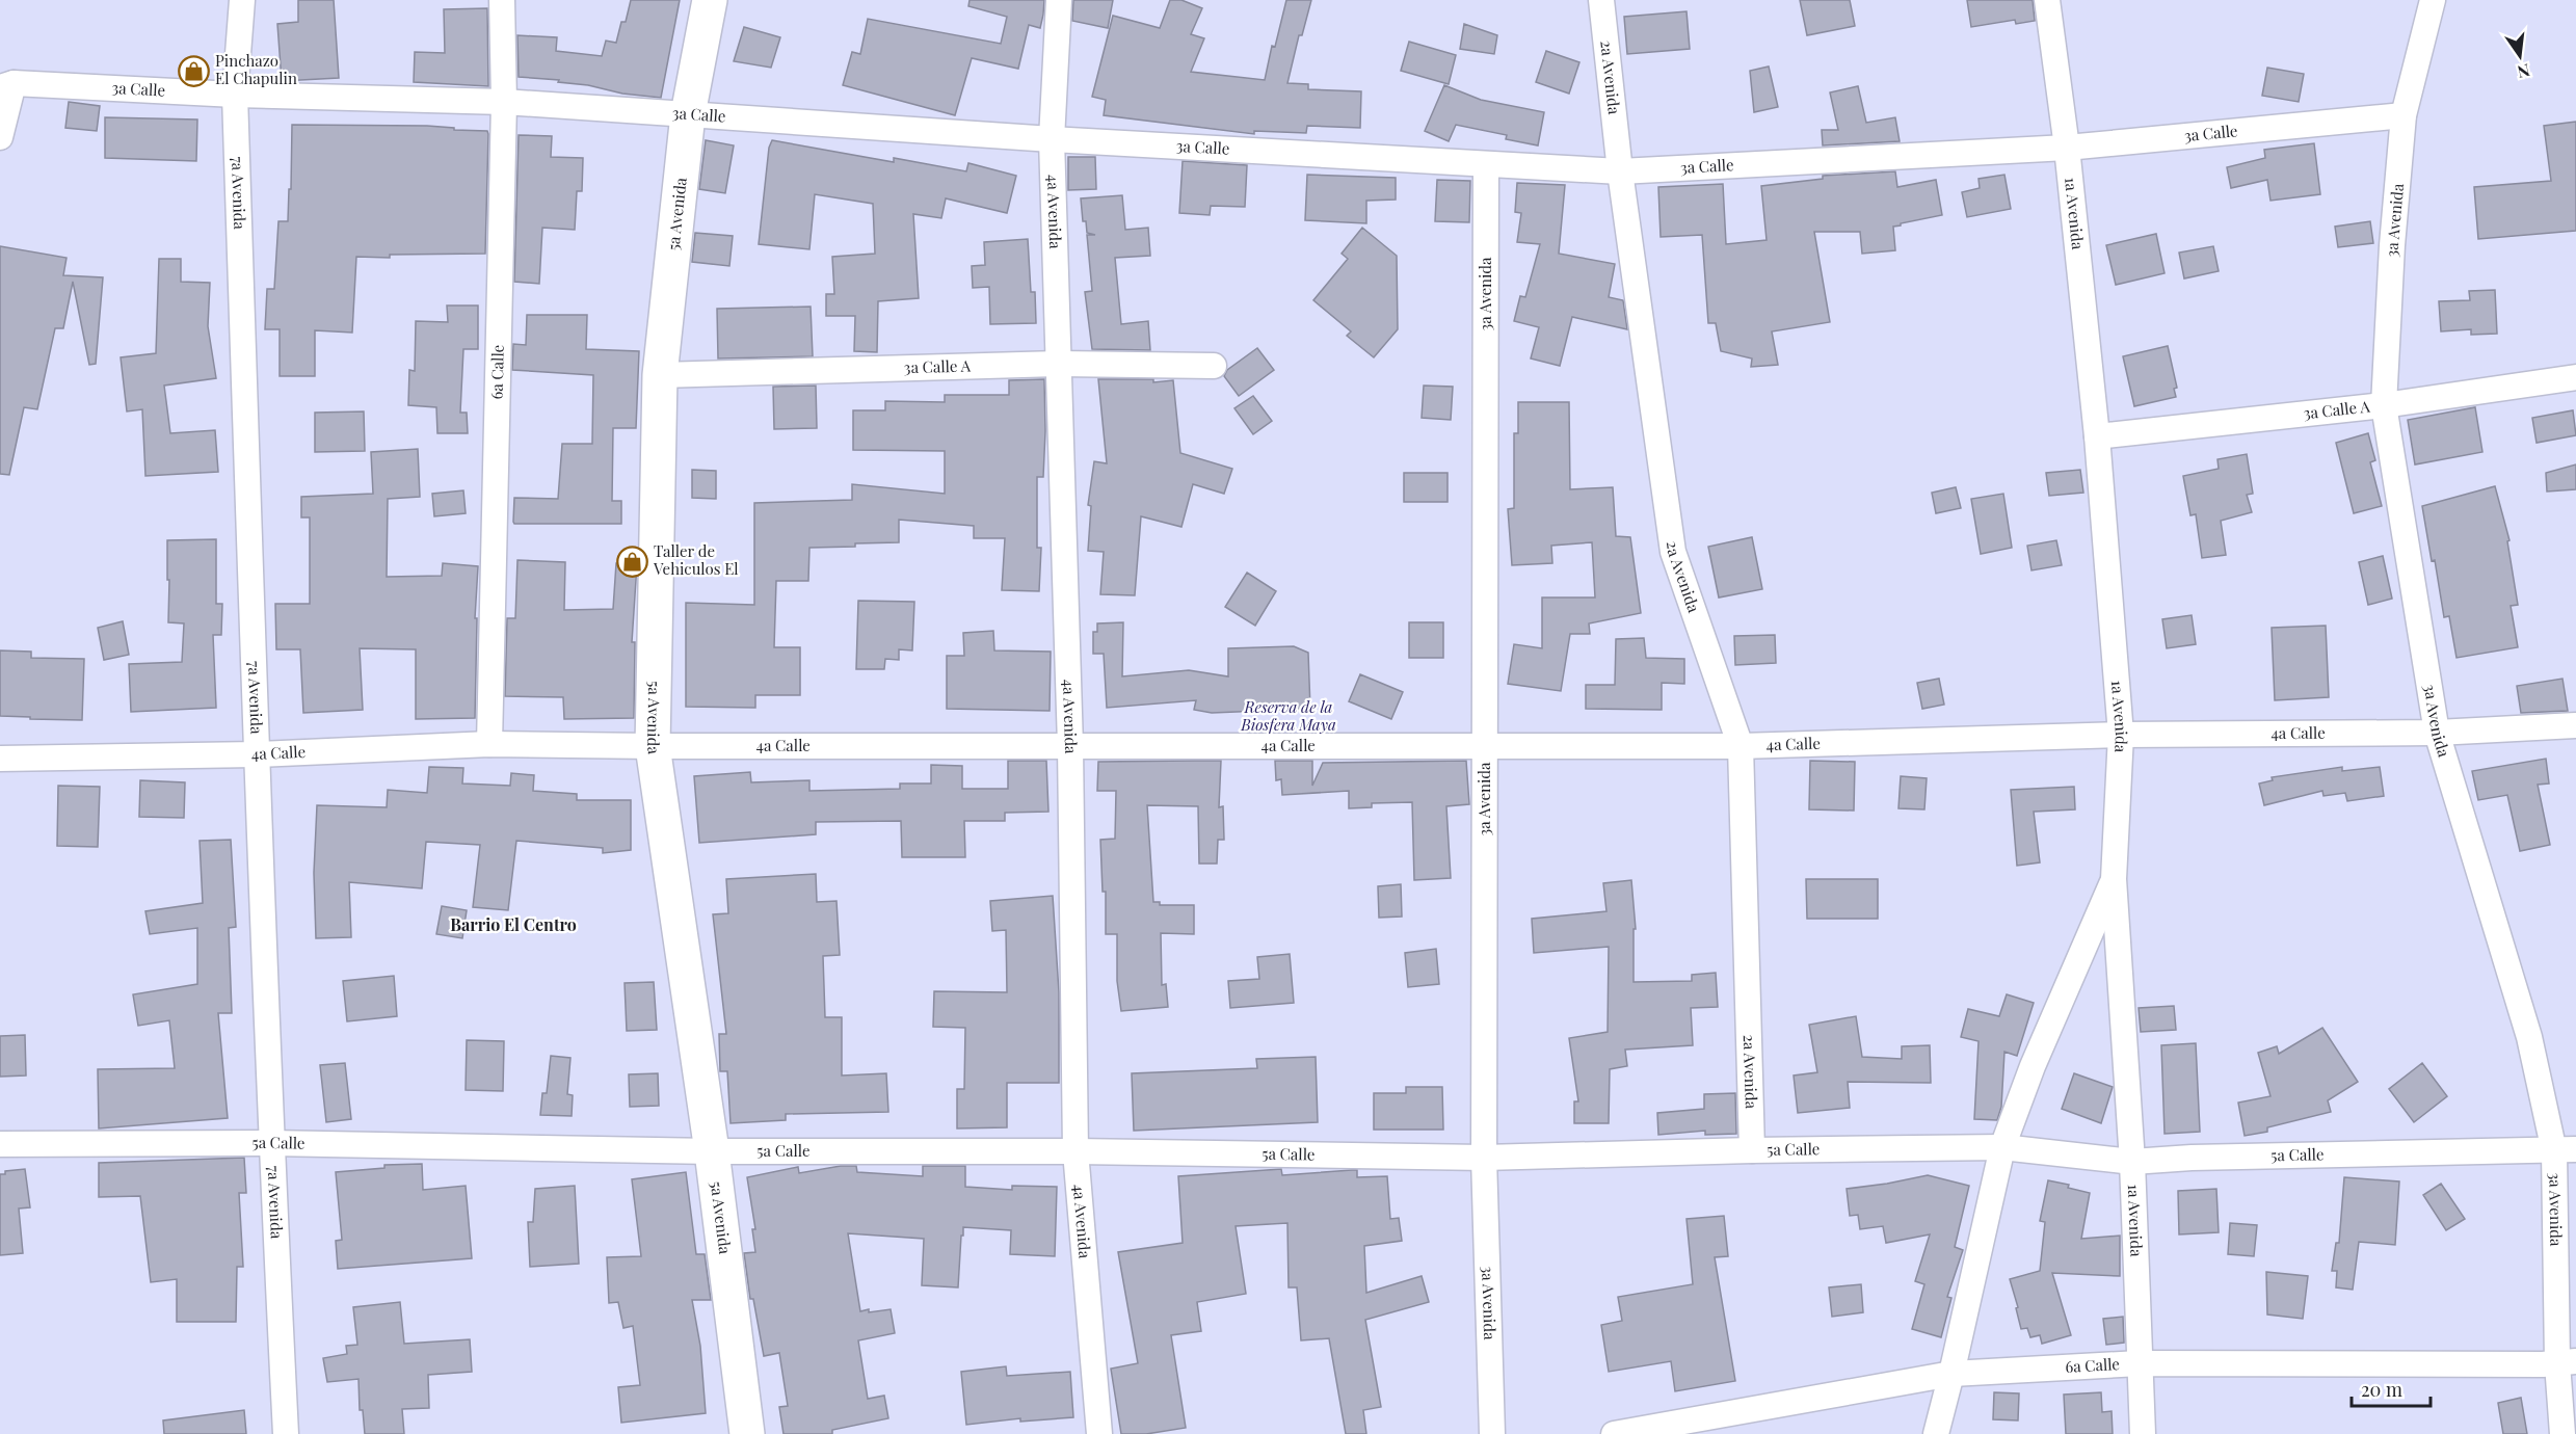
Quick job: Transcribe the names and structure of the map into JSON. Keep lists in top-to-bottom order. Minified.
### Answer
{"streets":{"street":["2a Avenida","3a Calle","7a Avenida","4a Avenida","1a Avenida","5a Avenida","3a Avenida","3a Calle A","6a Calle","4a Calle","5a Calle"]},"crossings":[["2a Avenida","3a Calle"],["2a Avenida","4a Calle"],["2a Avenida","5a Calle"],["3a Calle","7a Avenida"],["3a Calle","4a Avenida"],["3a Calle","1a Avenida"],["3a Calle","5a Avenida"],["3a Calle","3a Avenida"],["3a Calle","6a Calle"],["7a Avenida","4a Calle"],["7a Avenida","5a Calle"],["4a Avenida","3a Calle A"],["4a Avenida","4a Calle"],["4a Avenida","5a Calle"],["1a Avenida","3a Calle A"],["1a Avenida","6a Calle"],["1a Avenida","4a Calle"],["1a Avenida","5a Calle"],["5a Avenida","3a Calle A"],["5a Avenida","4a Calle"],["5a Avenida","5a Calle"],["3a Avenida","3a Calle A"],["3a Avenida","6a Calle"],["3a Avenida","4a Calle"],["3a Avenida","5a Calle"],["6a Calle","4a Calle"]],"districts":["Barrio El Centro"],"parks":["Reserva de la Biosfera Maya"],"places":{"shop":["Pinchazo El Chapulin","Taller de Vehiculos El"]},"scale_bar":"20 m","north":"bottom"}
